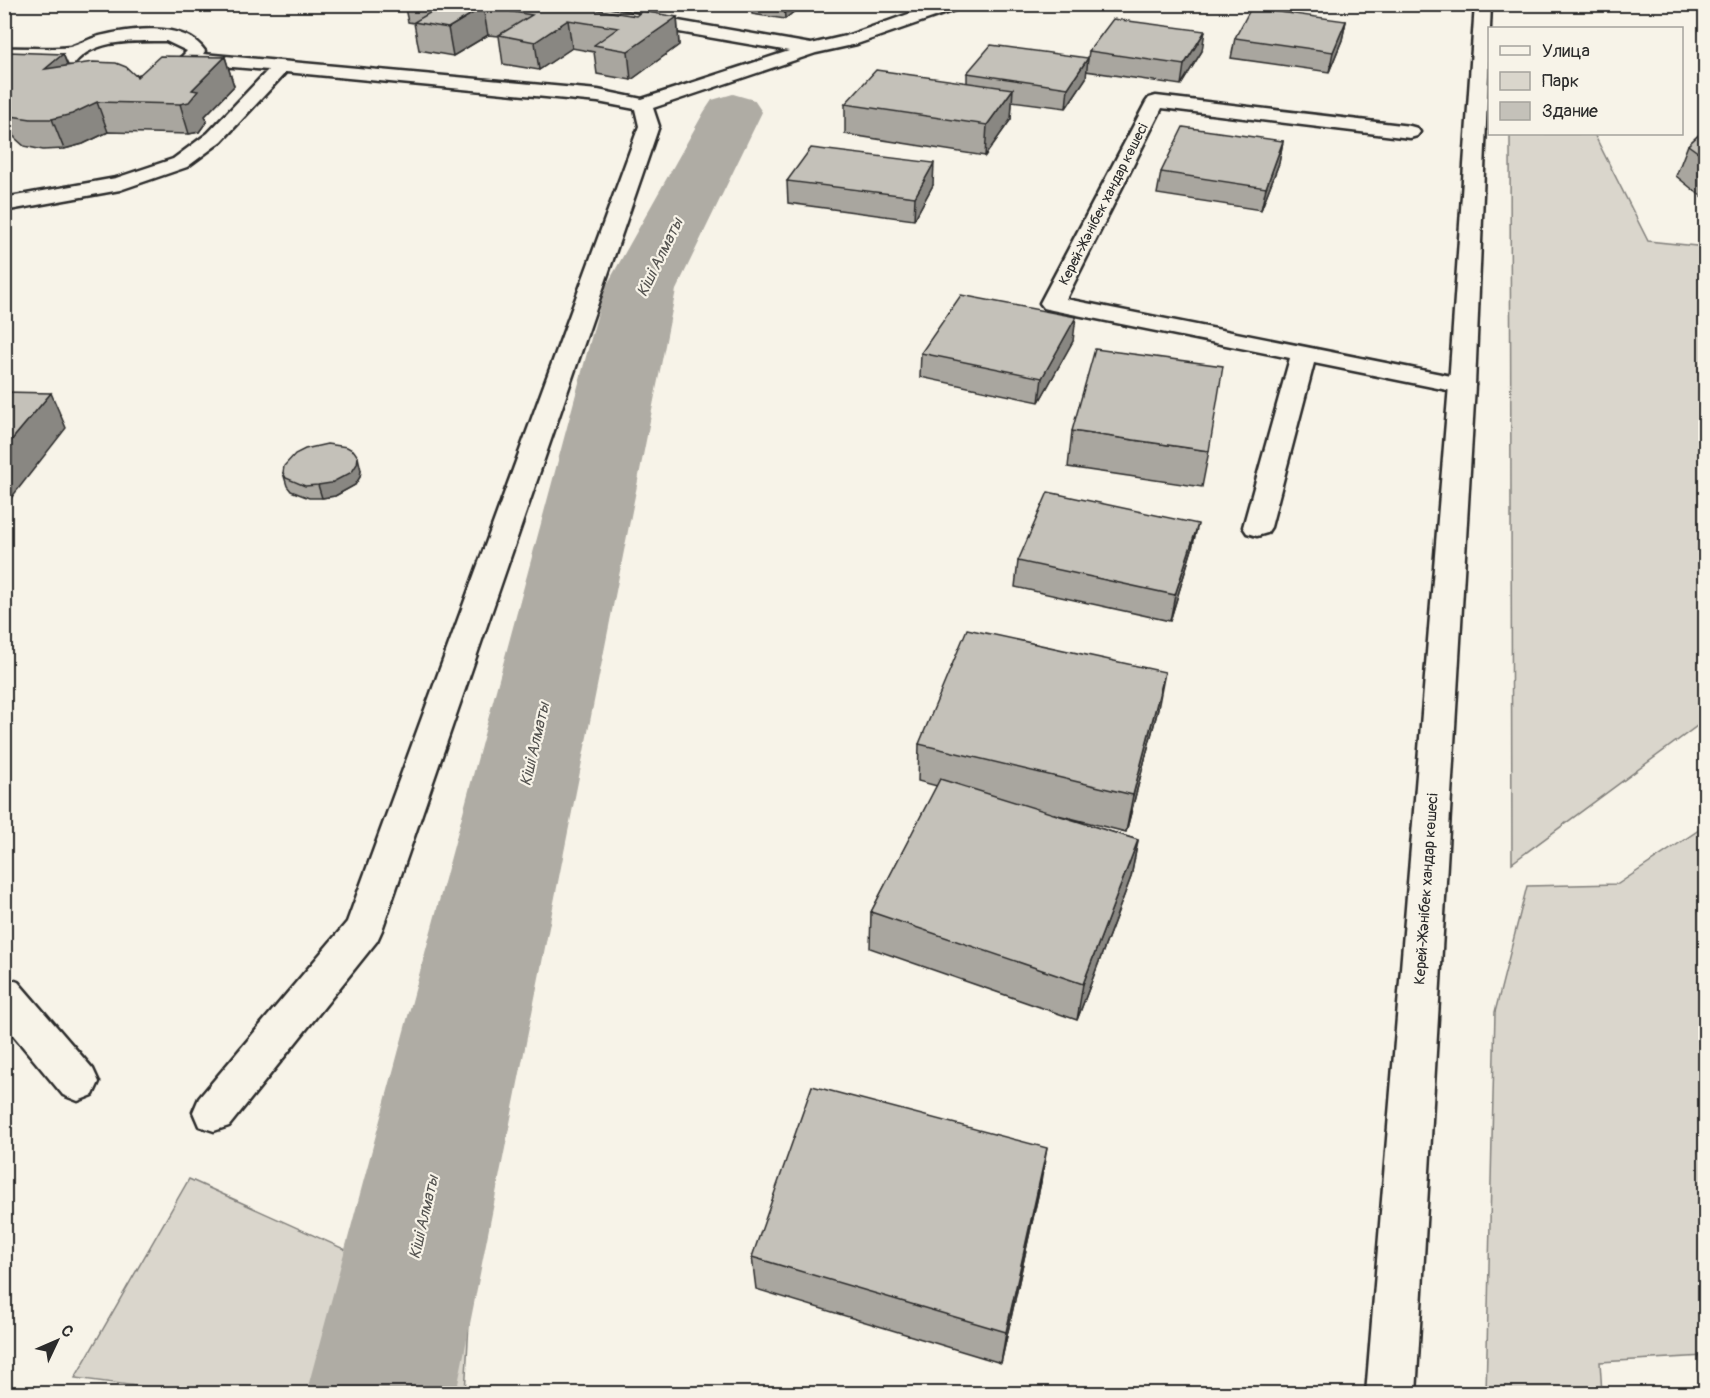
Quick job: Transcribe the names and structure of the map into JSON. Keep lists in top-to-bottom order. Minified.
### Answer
{"streets":{"main road":["Керей-Жәнібек хандар көшесі"]},"water":["Кіші Алматы"],"legend":["Улица","Парк","Здание"],"north":"top right"}
